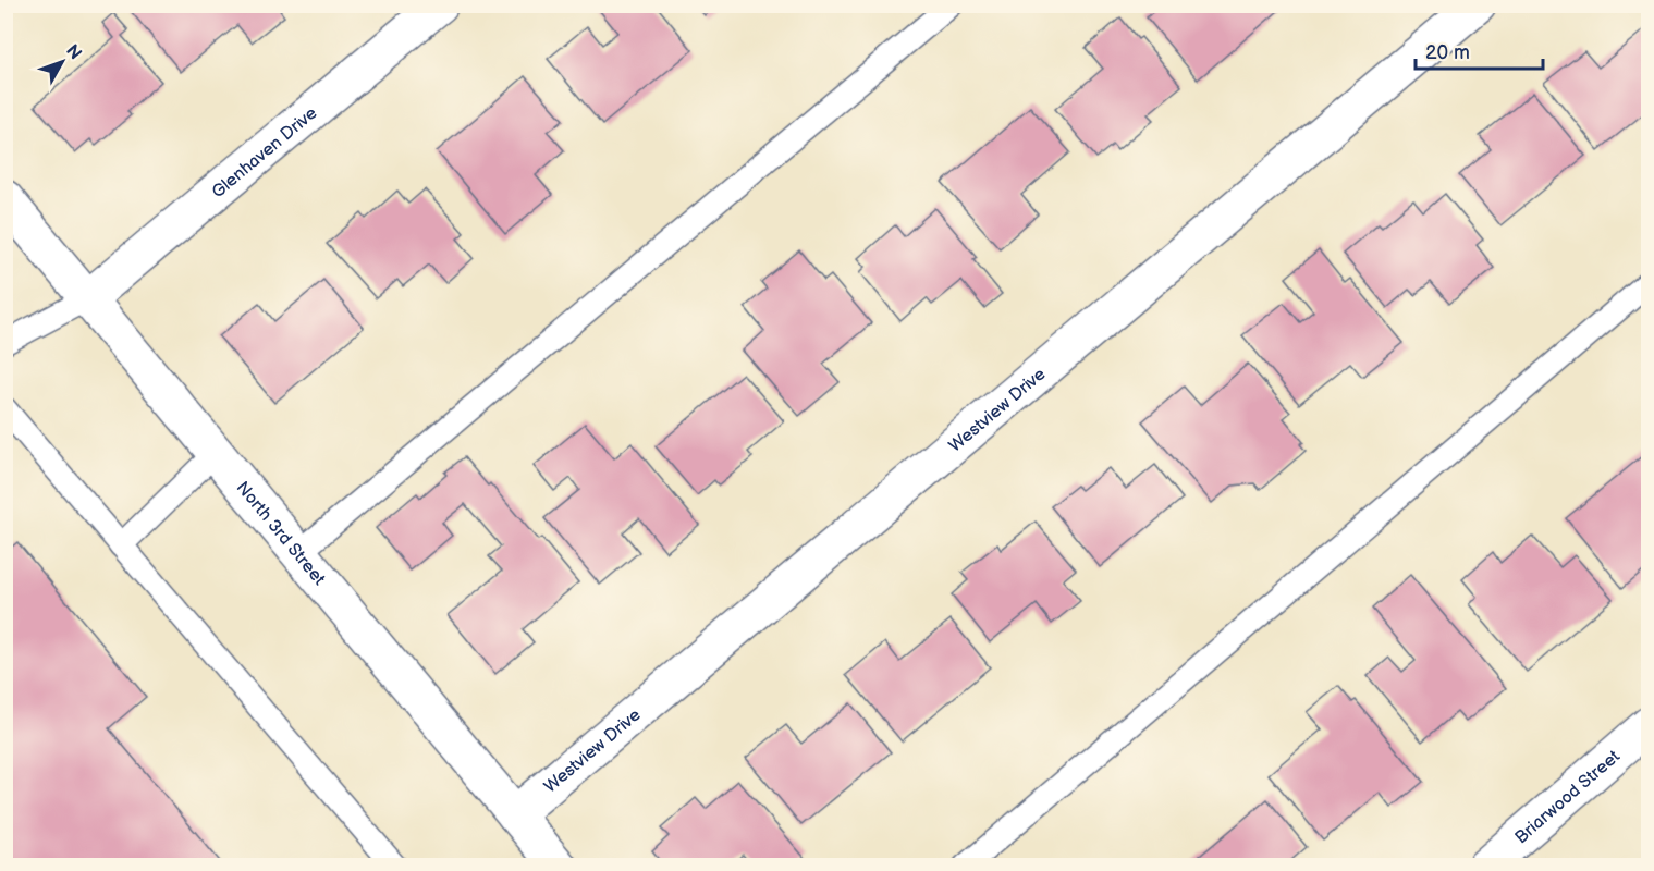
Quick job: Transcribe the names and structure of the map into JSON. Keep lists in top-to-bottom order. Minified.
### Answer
{"streets":{"street":["Glenhaven Drive","Westview Drive","North 3rd Street","Briarwood Street"]},"crossings":[["Glenhaven Drive","North 3rd Street"],["Westview Drive","North 3rd Street"]],"scale_bar":"20 m","north":"top right"}
